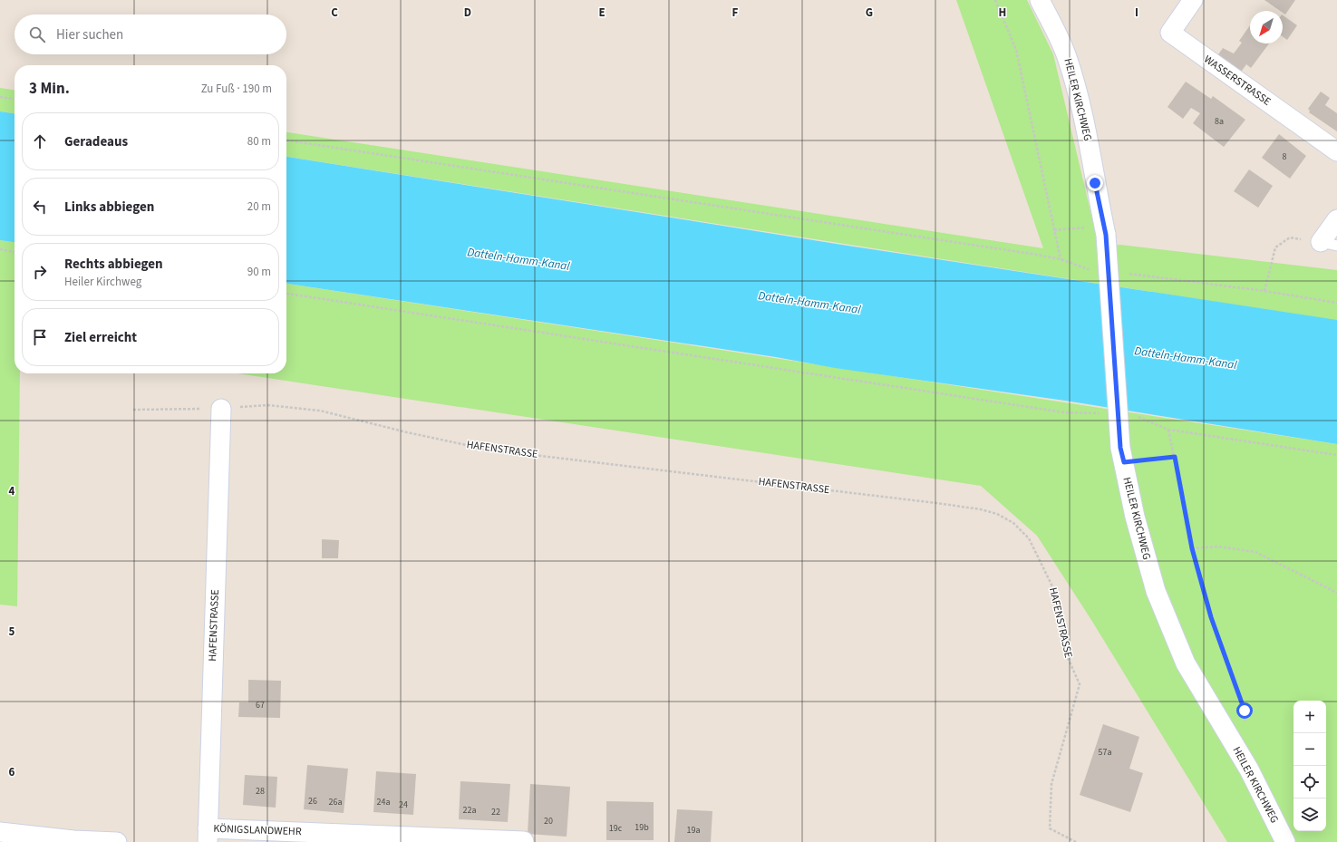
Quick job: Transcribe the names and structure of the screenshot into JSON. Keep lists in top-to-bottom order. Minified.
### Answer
{"streets":{"street":["WASSERSTRASSE","HEILER KIRCHWEG","HAFENSTRASSE","KÖNIGSLANDWEHR"]},"crossings":[["HAFENSTRASSE","KÖNIGSLANDWEHR"]],"water":["Datteln-Hamm-Kanal"],"house_numbers":["8a","8","67","57a","28","26","26a","24a","24","22a","22","20","19b","19c","19a"],"north":"bottom left","page":{"search":"Hier suchen","heading":["3 Min.","Zu Fuß · 190 m"],"list":[["Geradeaus","80 m"],["Links abbiegen","20 m"],["Rechts abbiegen","Heiler Kirchweg","90 m"],"Ziel erreicht"],"map_buttons":["+","−"]},"grid":{"columns":["C","D","E","F","G","H","I"],"rows":["4","5","6"]}}
